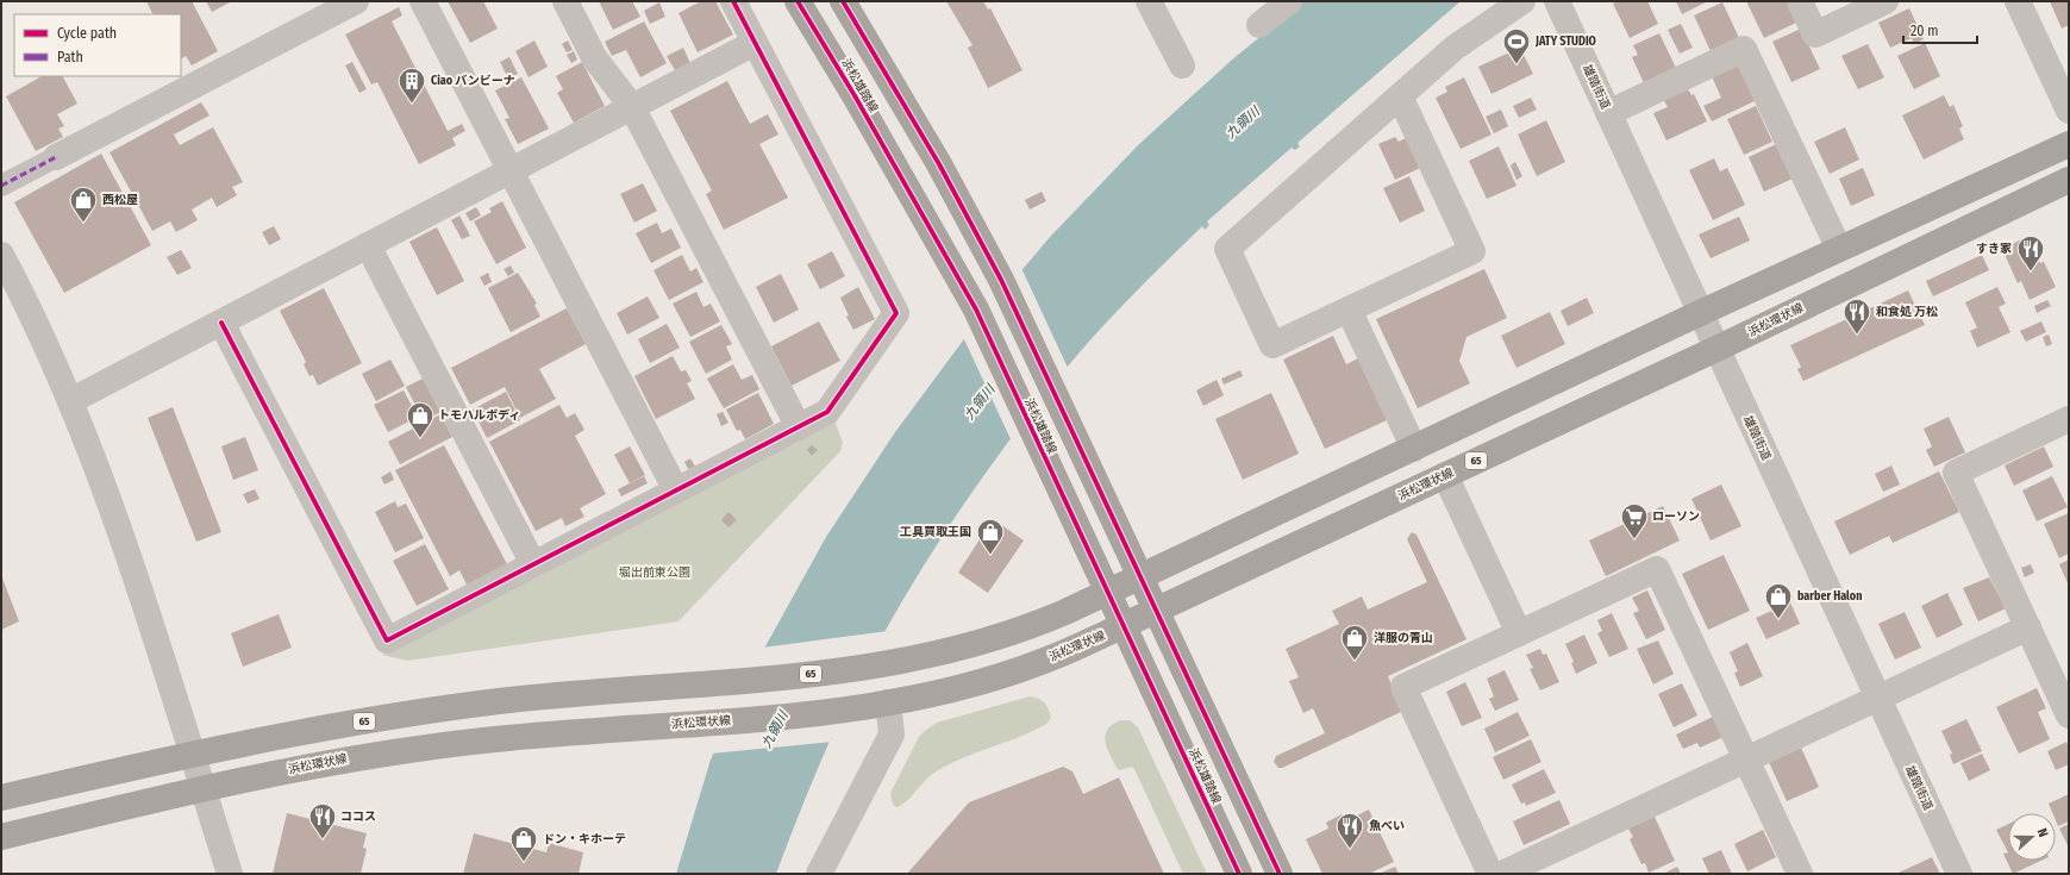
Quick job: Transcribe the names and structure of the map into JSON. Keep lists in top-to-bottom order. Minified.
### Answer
{"streets":{"main road":["浜松雄踏線","浜松環状線","65"],"street":["雄踏街道"]},"crossings":[["浜松雄踏線","浜松環状線"],["浜松雄踏線","65"],["雄踏街道","浜松環状線"],["雄踏街道","65"]],"water":["九領川"],"parks":["堀出前東公園"],"places":{"sports":["JATY STUDIO"],"building":["Ciao バンビーナ"],"shop":["西松屋","トモハルボディ","工具買取王国","barber Halon","洋服の青山","ドン・キホーテ"],"restaurant":["すき家","和食処 万松","ココス","魚べい"],"supermarket":["ローソン"]},"legend":["Cycle path","Path"],"scale_bar":"20 m","north":"right"}
